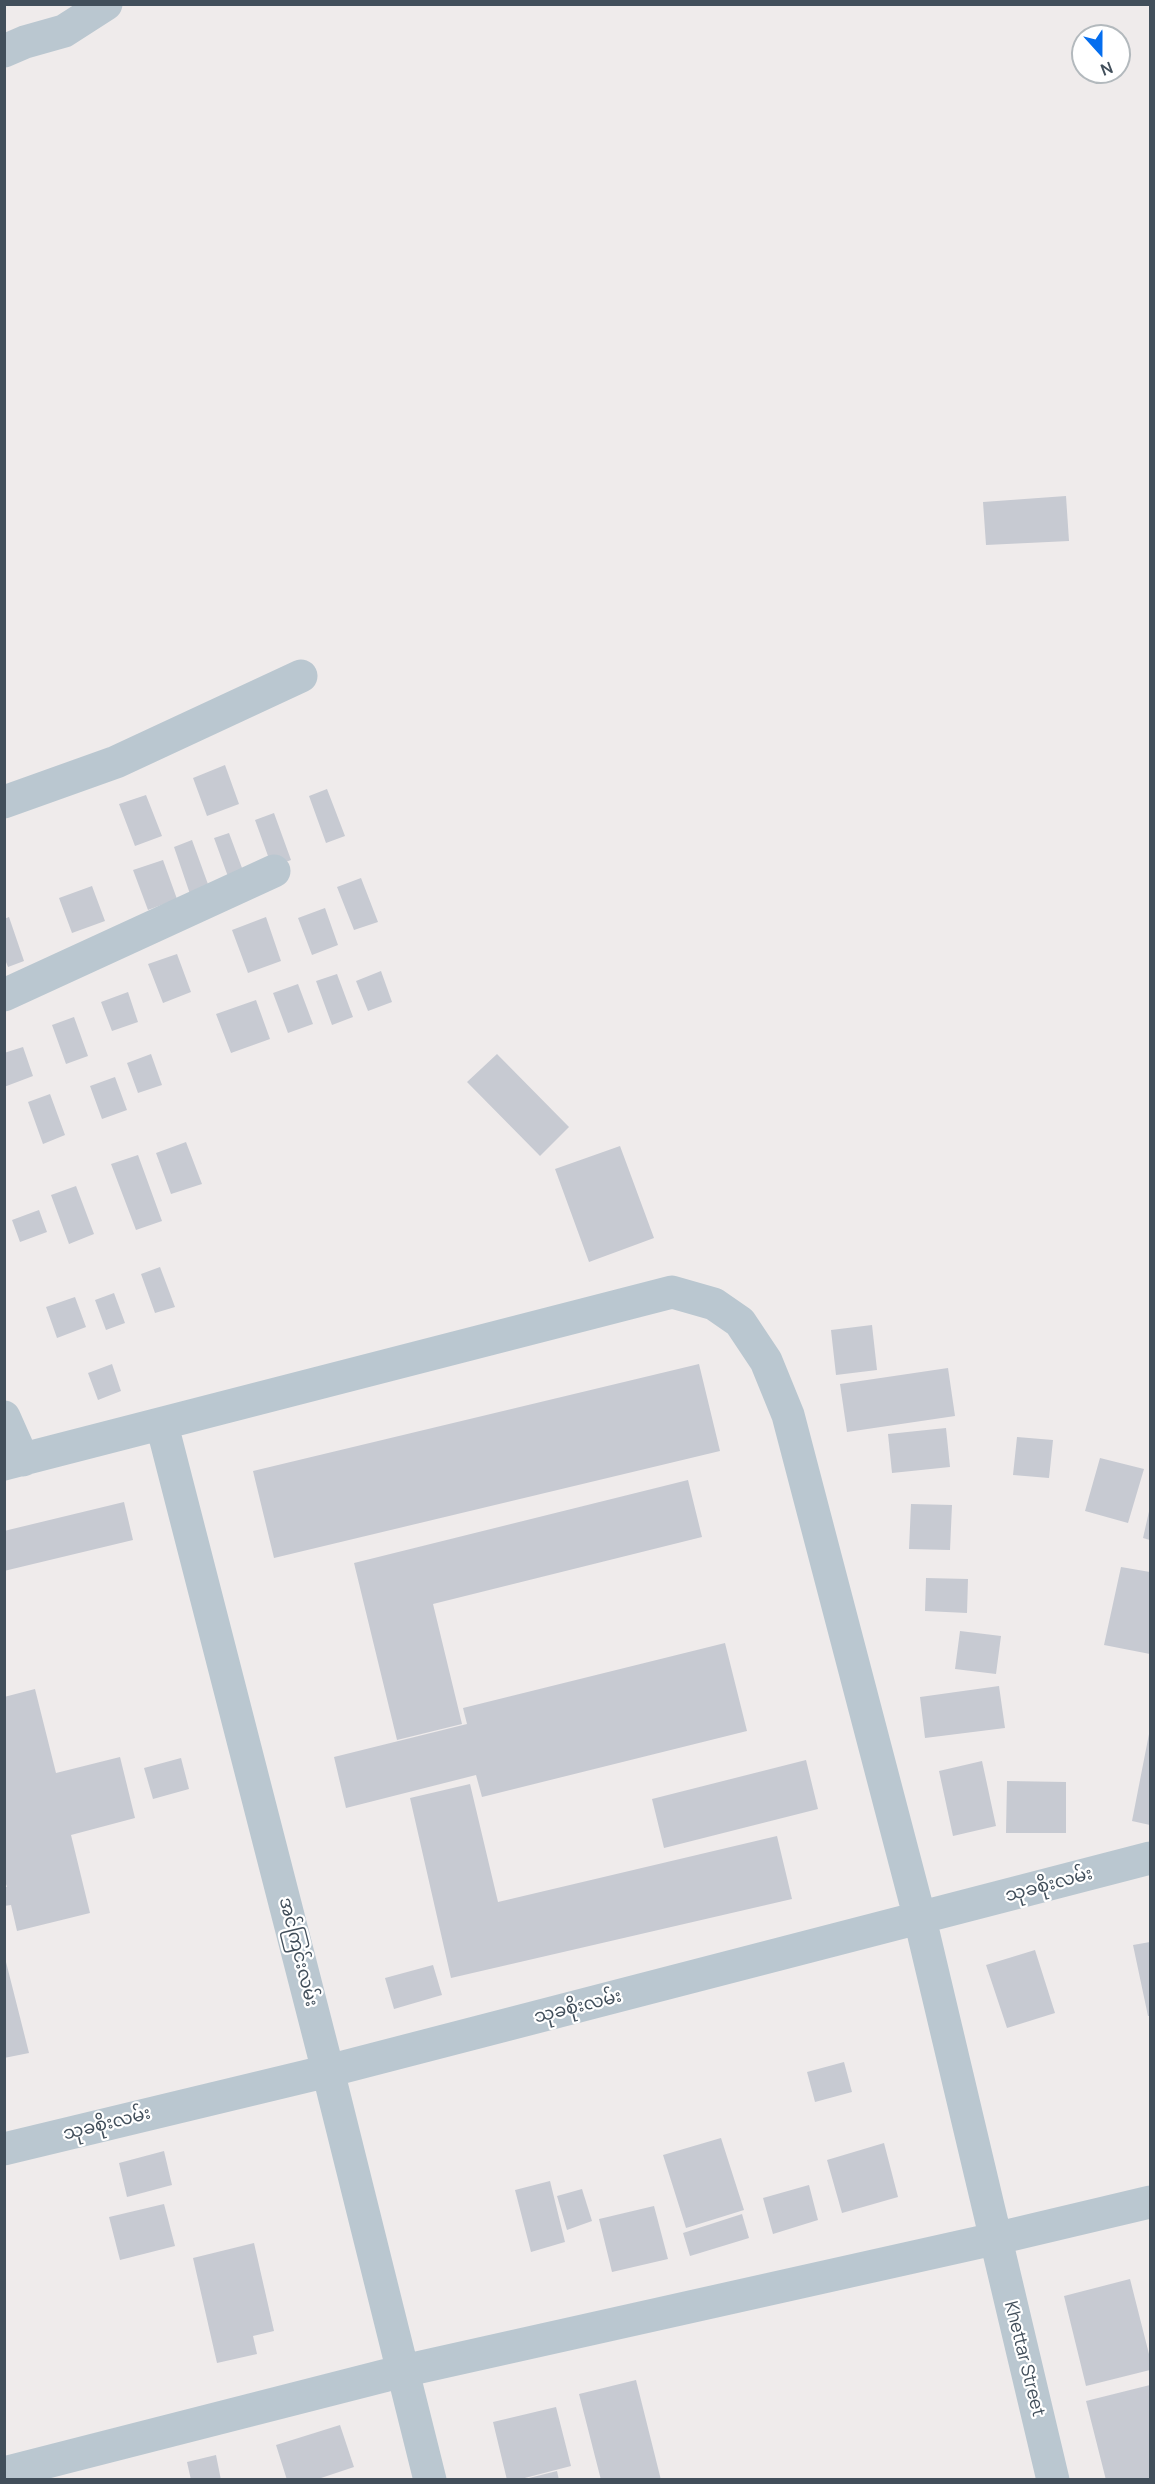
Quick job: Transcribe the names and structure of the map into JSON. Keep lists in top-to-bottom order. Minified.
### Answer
{"streets":{"street":["သုခစိုးလမ်း","အင်ကြင်းလမ်း","Khettar Street"]},"crossings":[["သုခစိုးလမ်း","အင်ကြင်းလမ်း"],["သုခစိုးလမ်း","Khettar Street"],["အင်ကြင်းလမ်း","Khettar Street"]],"north":"bottom"}
